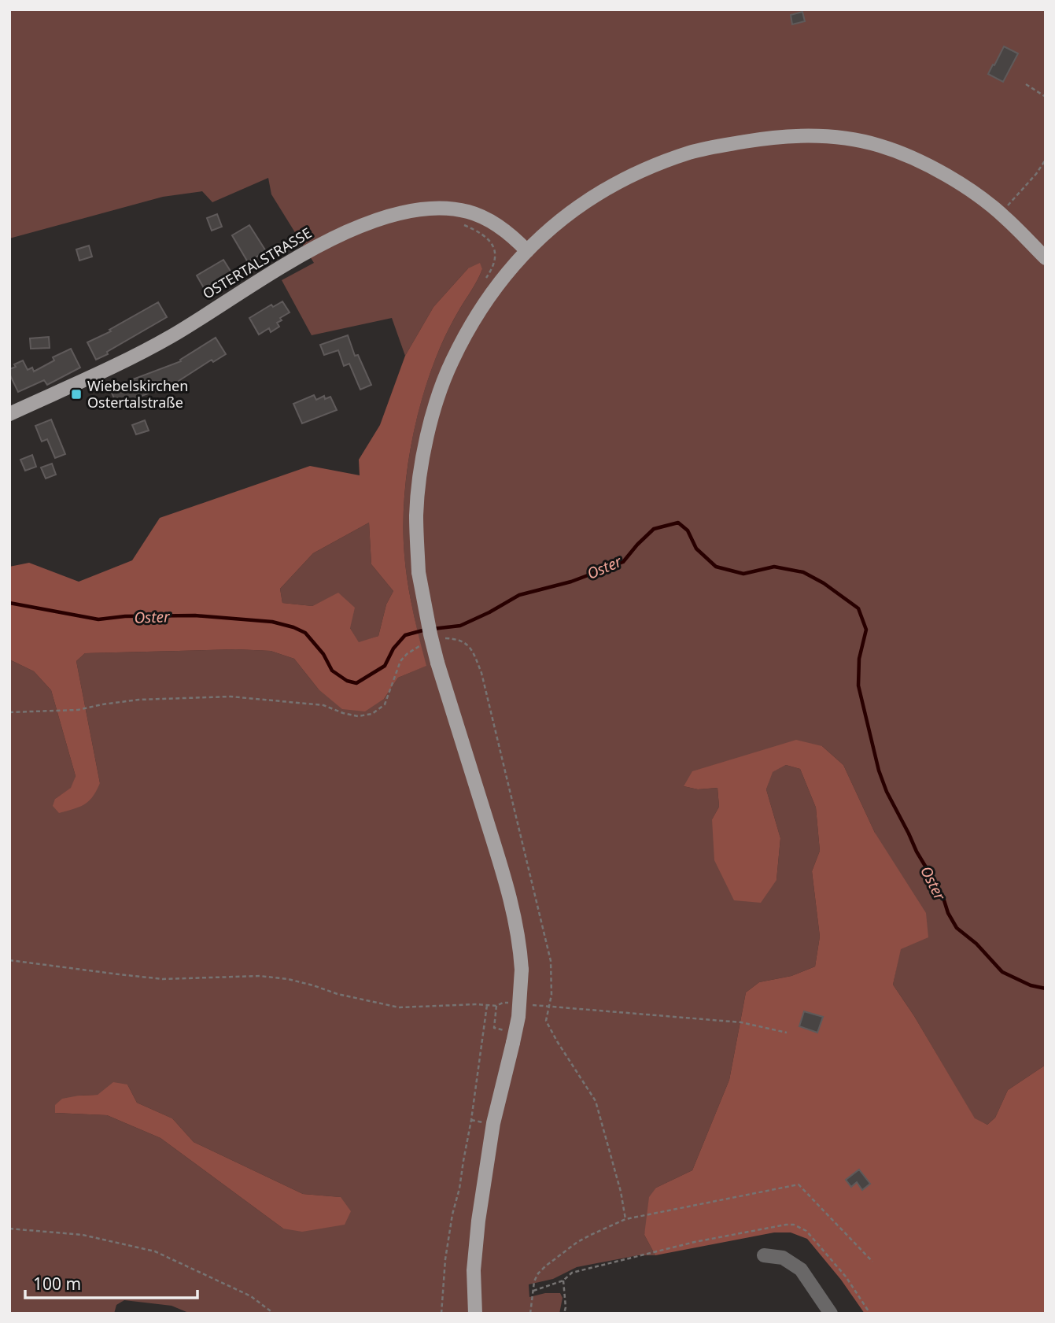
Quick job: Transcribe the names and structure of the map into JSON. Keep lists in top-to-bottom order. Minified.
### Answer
{"streets":{"main road":["OSTERTALSTRASSE"]},"water":["Oster"],"places":{"transit":["Wiebelskirchen Ostertalstraße"]},"scale_bar":"100 m"}
